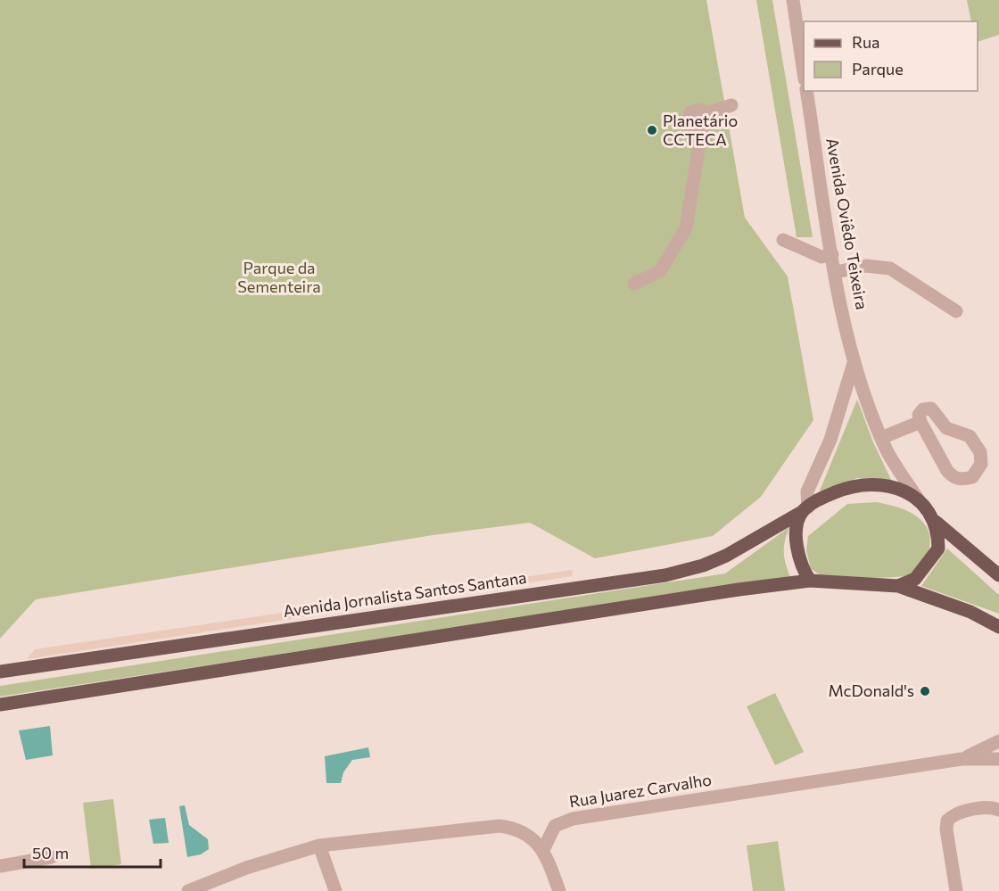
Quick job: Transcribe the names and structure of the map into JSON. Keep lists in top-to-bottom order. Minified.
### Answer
{"streets":{"main road":["Avenida Jornalista Santos Santana"],"street":["Avenida Oviêdo Teixeira","Rua Juarez Carvalho"]},"crossings":[["Avenida Oviêdo Teixeira","Avenida Jornalista Santos Santana"]],"parks":["Parque da Sementeira"],"places":["Planetário CCTECA","McDonald's"],"legend":["Rua","Parque"],"scale_bar":"50 m"}
